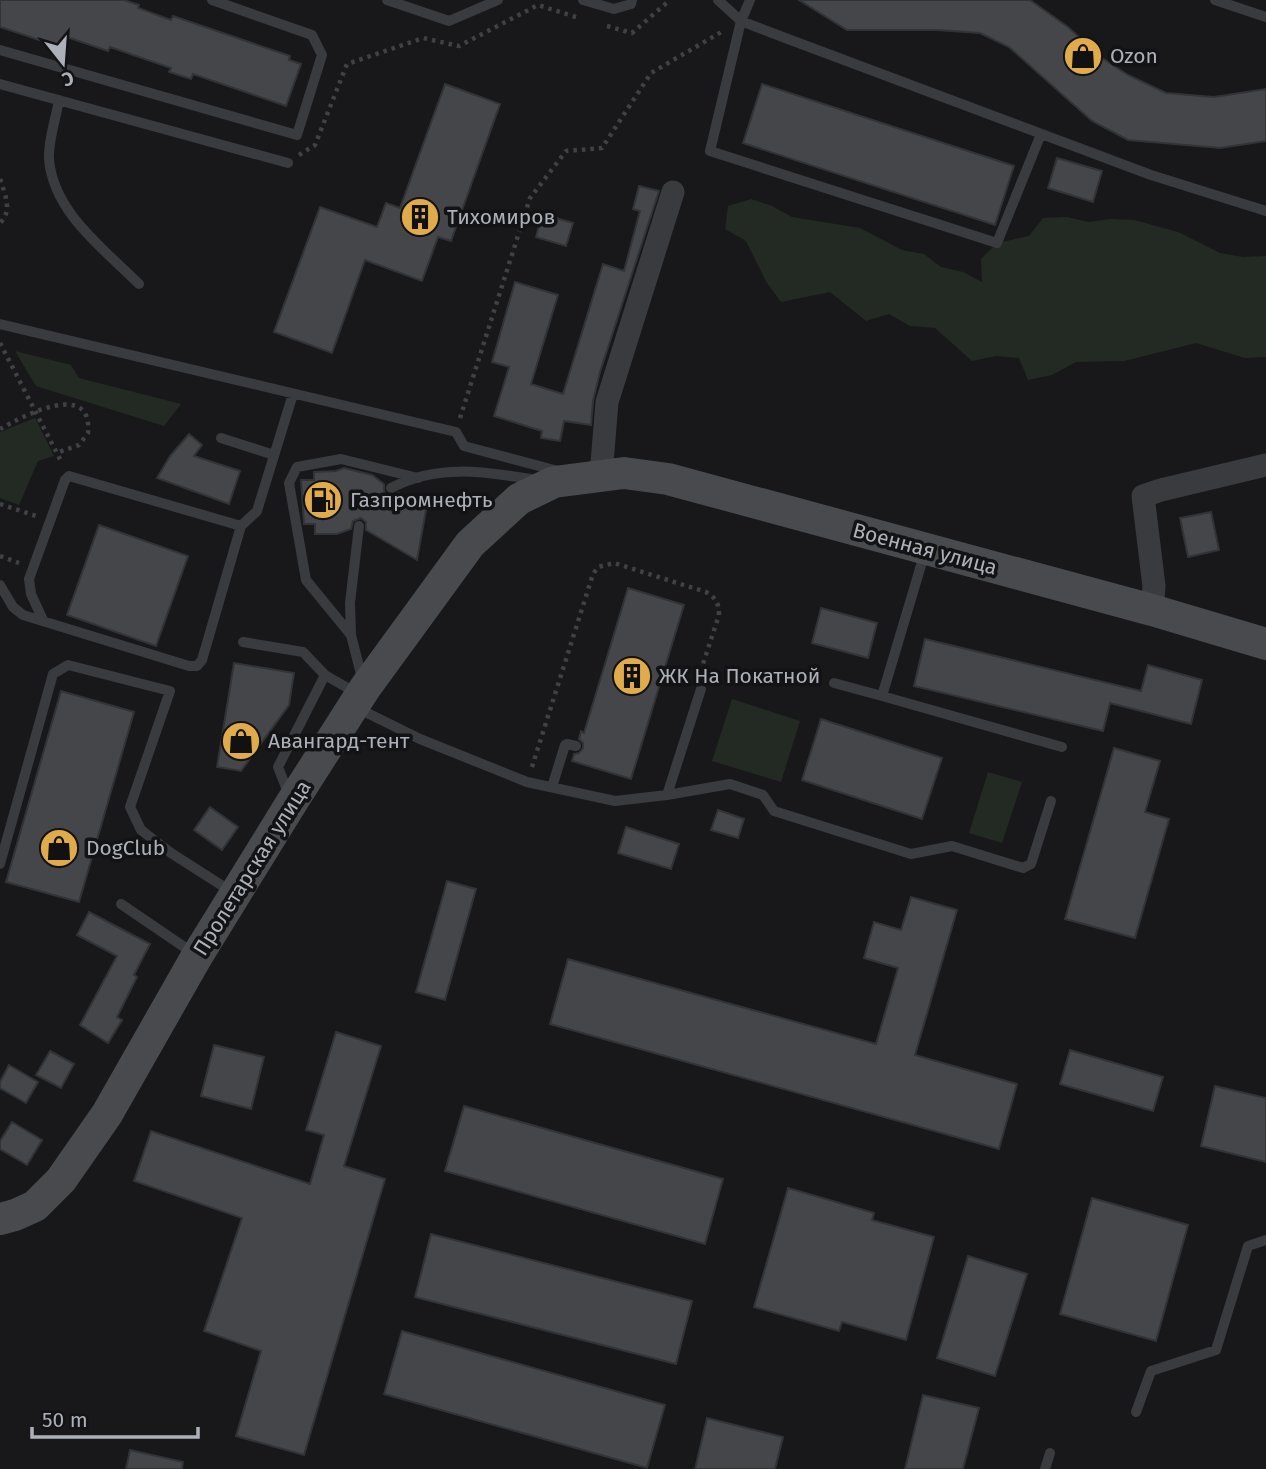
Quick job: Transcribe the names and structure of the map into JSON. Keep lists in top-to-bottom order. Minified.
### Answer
{"streets":{"main road":["Военная улица","Пролетарская улица"]},"crossings":[["Военная улица","Пролетарская улица"]],"places":{"shop":["Ozon","Авангард-тент","DogClub"],"building":["Тихомиров","ЖК На Покатной"],"fuel station":["Газпромнефть"]},"scale_bar":"50 m","north":"bottom"}
